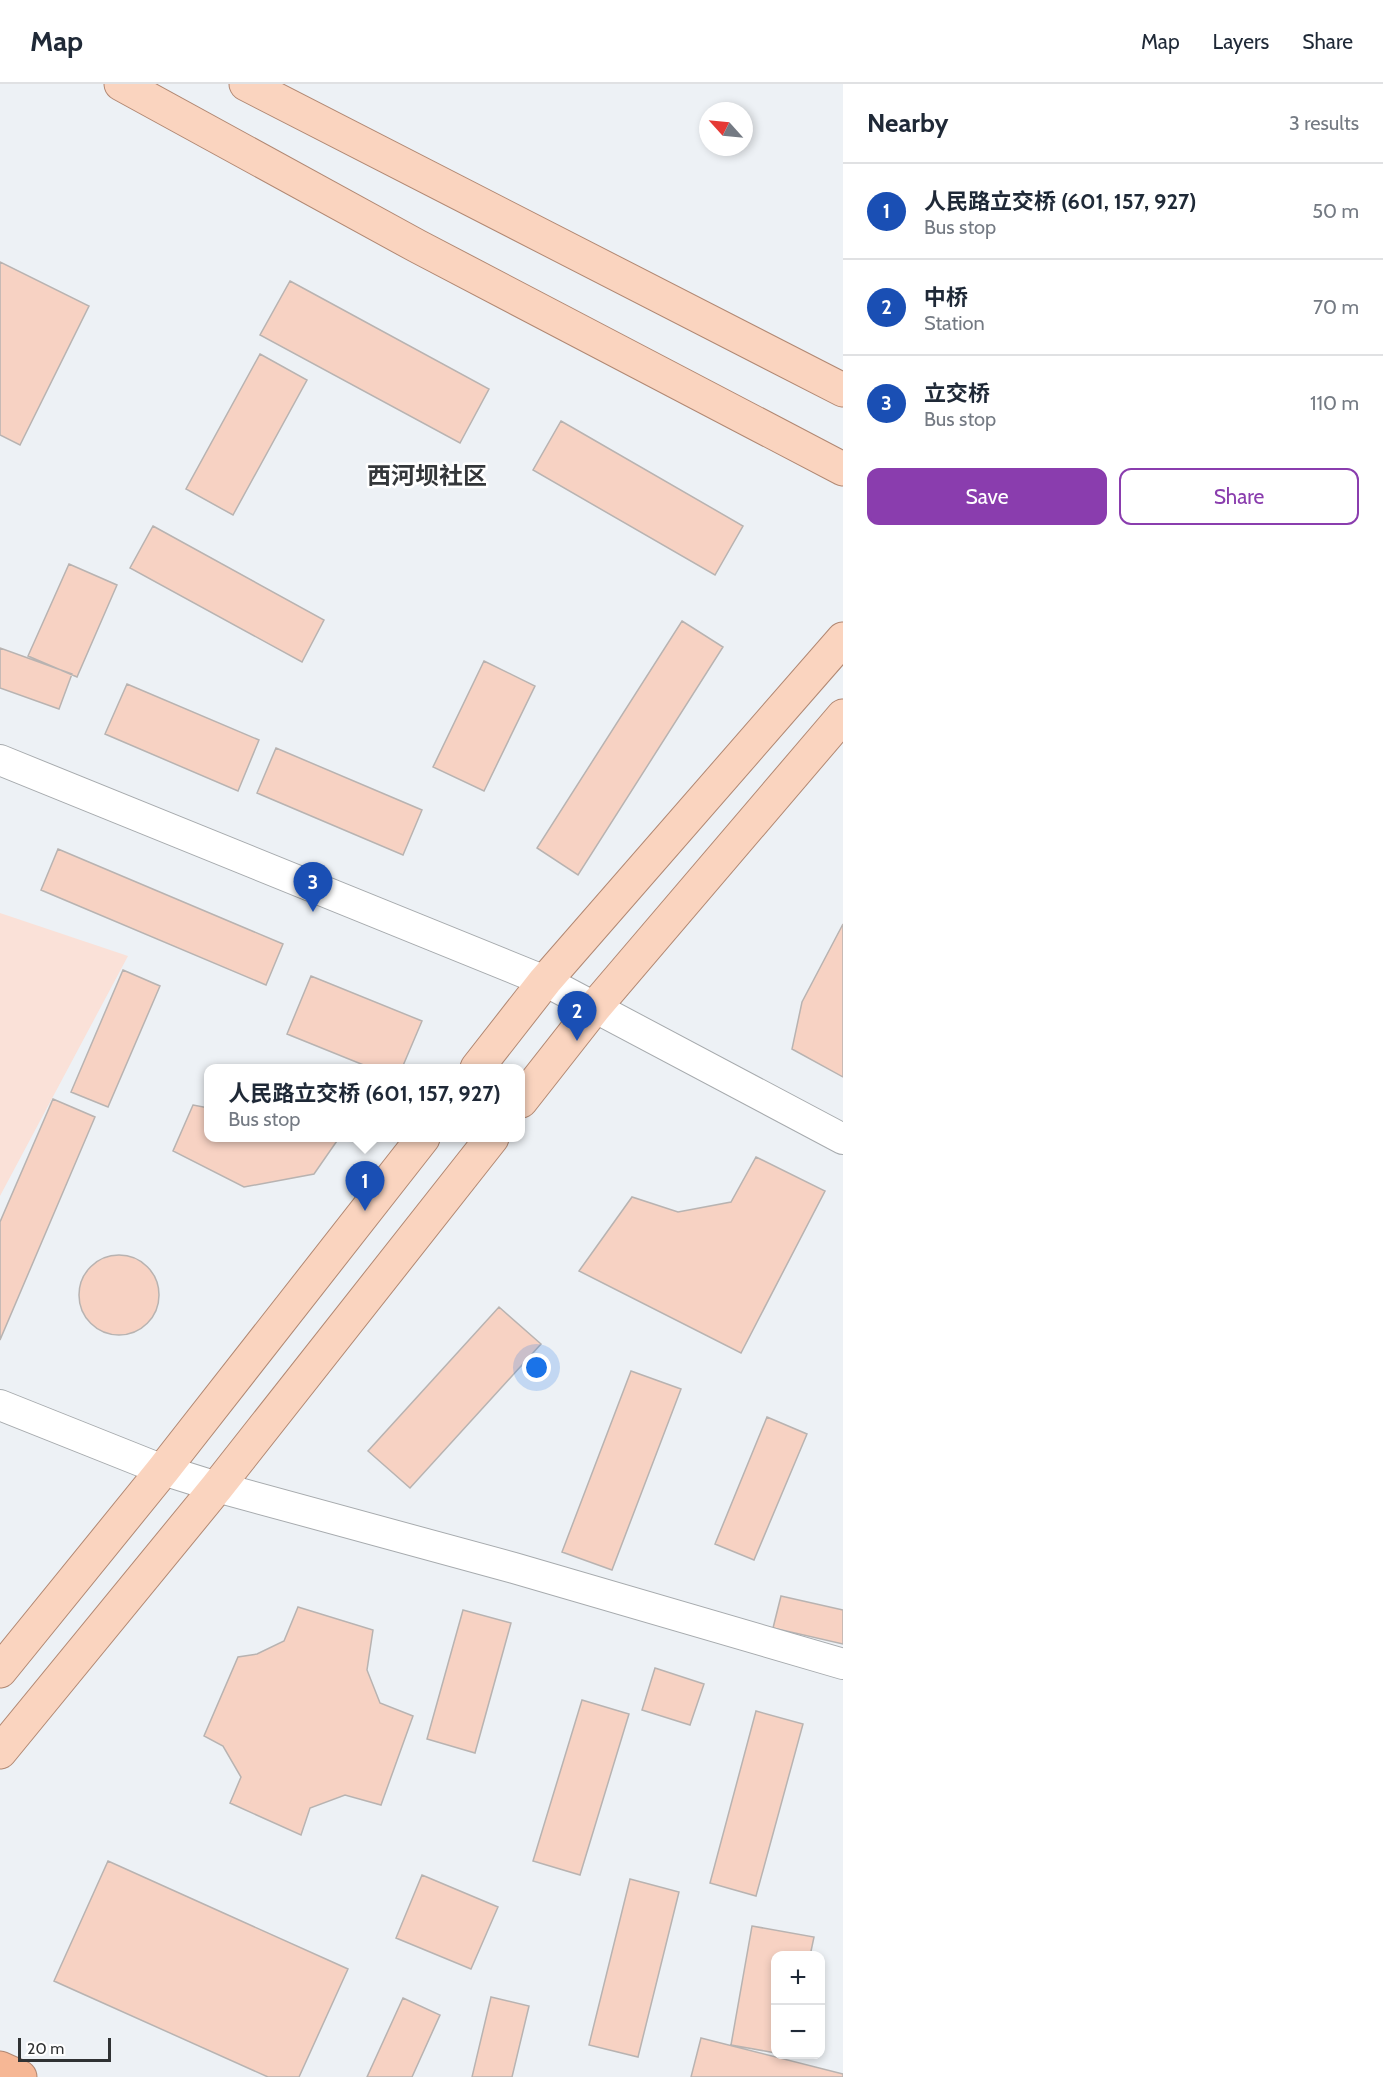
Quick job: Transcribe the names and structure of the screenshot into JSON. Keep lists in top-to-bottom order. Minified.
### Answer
{"districts":["西河坝社区"],"scale_bar":"20 m","north":"top left","page":{"header":"Map","nav":["Map","Layers","Share"],"heading":["Nearby","3 results"],"list":[{"mark":"1","name":"人民路立交桥 (601, 157, 927)","note":"Bus stop","value":"50 m"},{"mark":"2","name":"中桥","note":"Station","value":"70 m"},{"mark":"3","name":"立交桥","note":"Bus stop","value":"110 m"}],"buttons":["Save","Share"],"pins":["3","2","1"],"popup":["人民路立交桥 (601, 157, 927)","Bus stop"],"map_buttons":["+","−"],"scale":"20 m"}}
